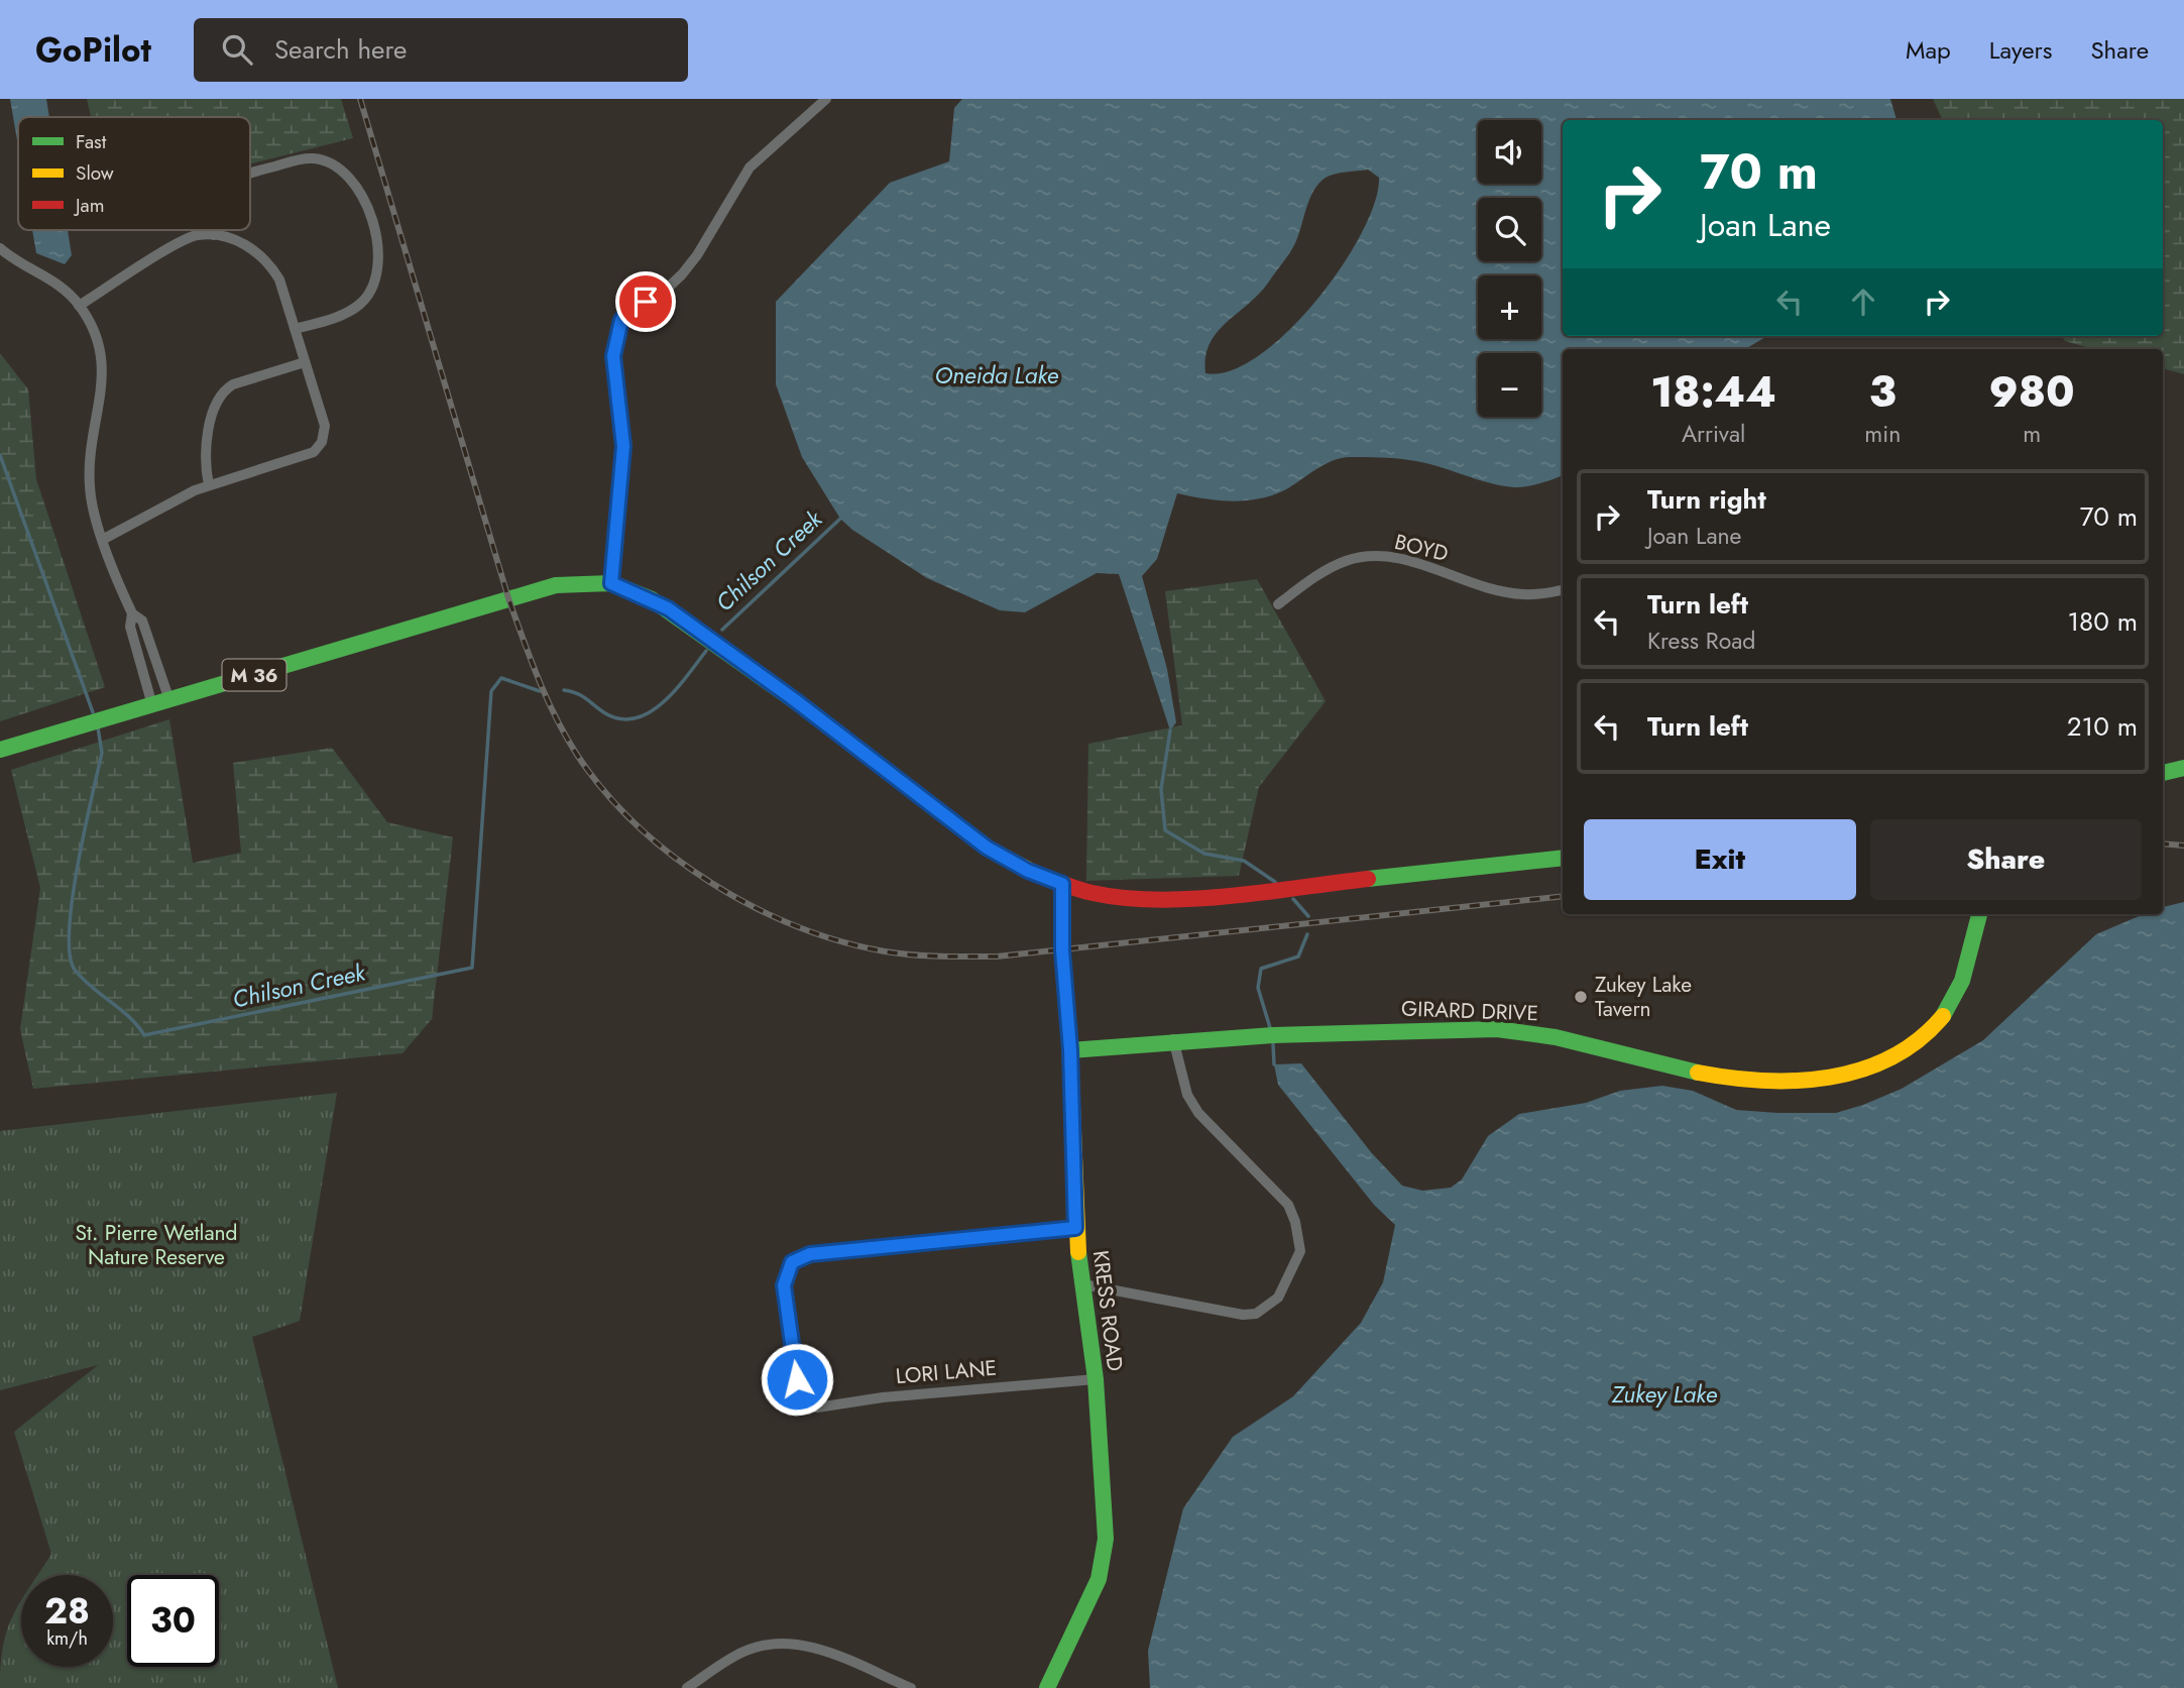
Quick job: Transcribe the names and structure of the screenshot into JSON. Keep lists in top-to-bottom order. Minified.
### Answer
{"streets":{"street":["BOYD","M 36","GIRARD DRIVE","KRESS ROAD","LORI LANE"]},"crossings":[["M 36","KRESS ROAD"],["GIRARD DRIVE","KRESS ROAD"],["KRESS ROAD","LORI LANE"]],"water":["Oneida Lake","Chilson Creek","Zukey Lake"],"parks":["St. Pierre Wetland Nature Reserve"],"places":["Zukey Lake Tavern"],"legend":["Fast","Slow","Jam"],"page":{"header":"GoPilot","search":"Search here","nav":["Map","Layers","Share"],"map_buttons":["+","−"],"turn":["70 m","Joan Lane"],"eta":["18:44","Arrival","3","min","980","m"],"list":[{"name":"Turn right","note":"Joan Lane","value":"70 m"},{"name":"Turn left","note":"Kress Road","value":"180 m"},{"name":"Turn left","value":"210 m"}],"buttons":["Exit","Share"],"speed":"28 km/h","limit":"30"}}
